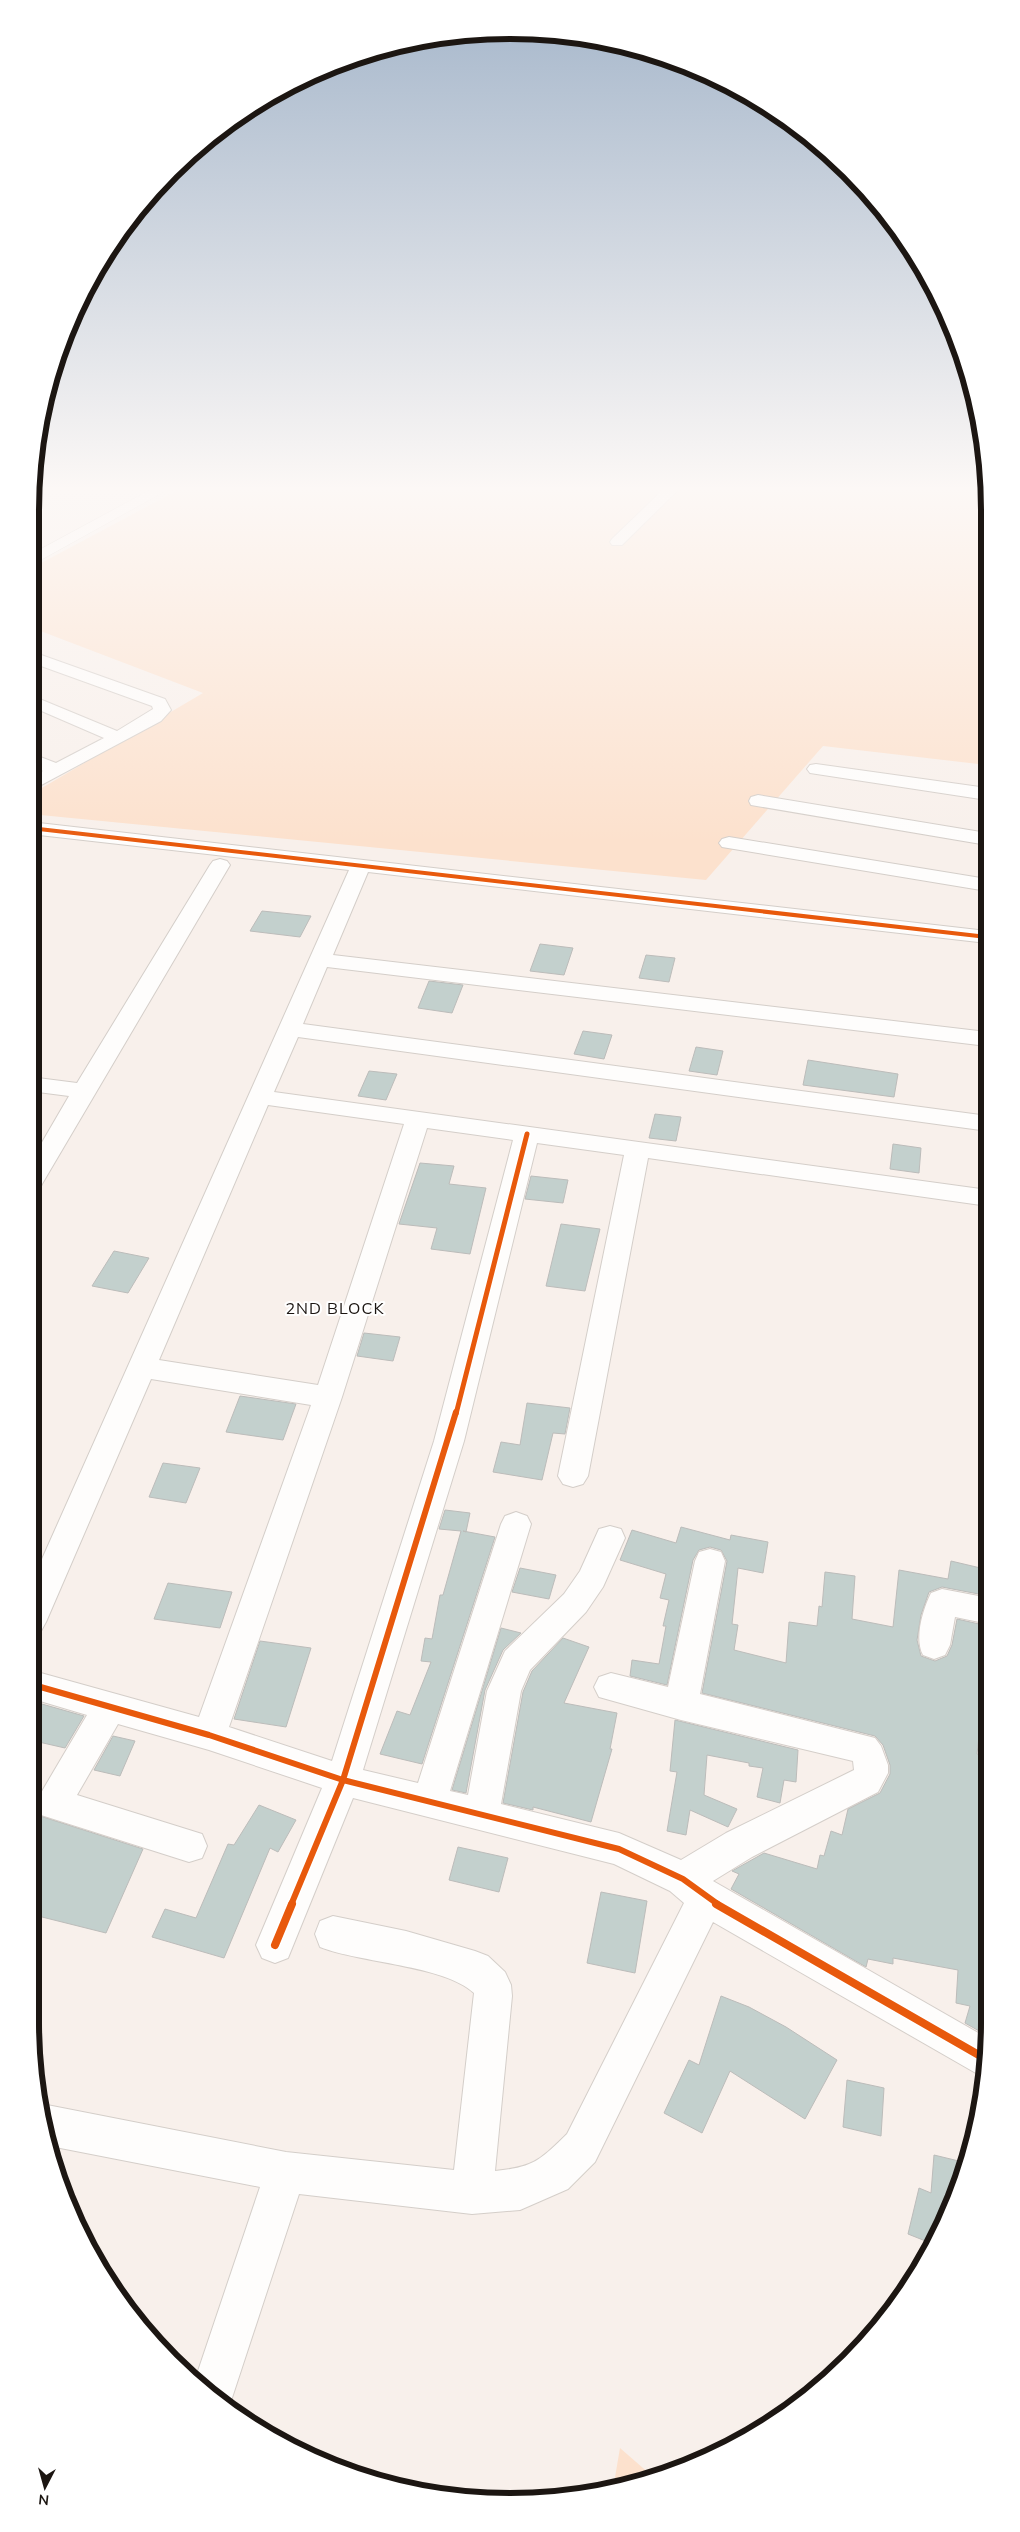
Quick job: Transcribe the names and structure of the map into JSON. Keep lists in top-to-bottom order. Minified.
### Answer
{"districts":["2ND BLOCK"],"north":"bottom"}
